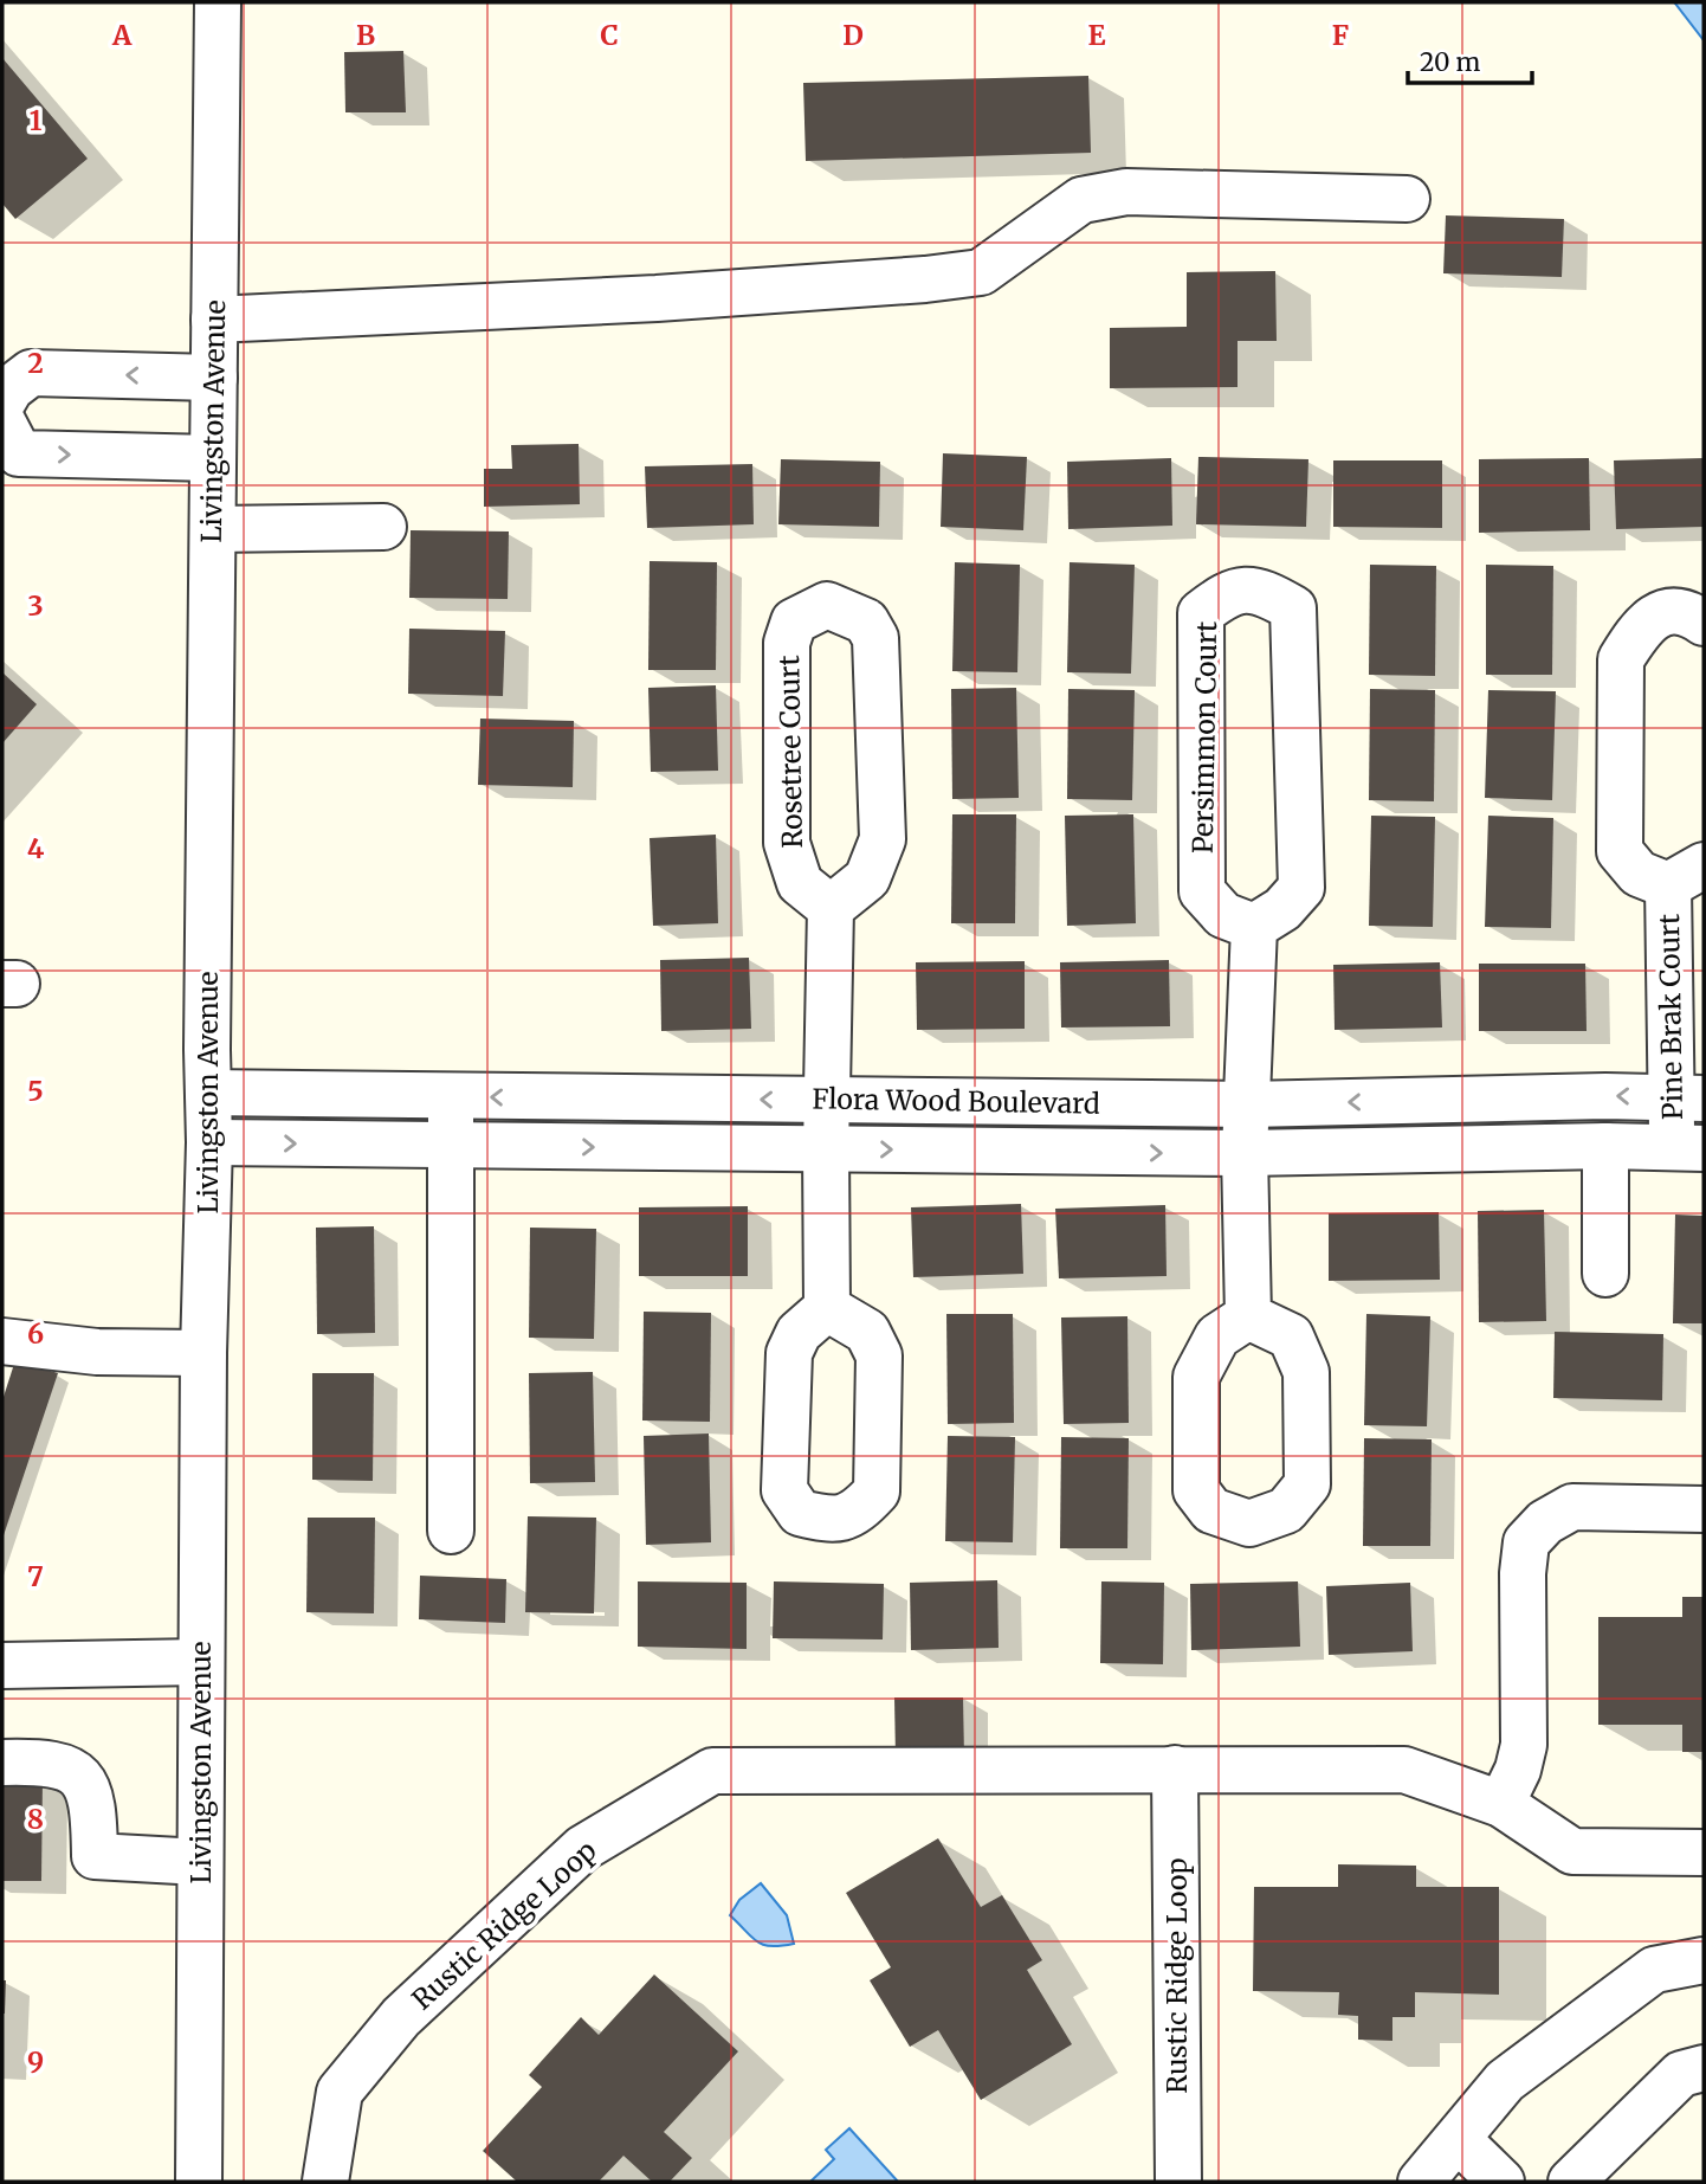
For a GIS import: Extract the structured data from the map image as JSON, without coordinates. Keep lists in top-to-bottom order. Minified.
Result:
{"streets":{"street":["Livingston Avenue","Persimmon Court","Rosetree Court","Pine Brak Court","Flora Wood Boulevard","Rustic Ridge Loop"]},"crossings":[["Livingston Avenue","Flora Wood Boulevard"],["Pine Brak Court","Flora Wood Boulevard"]],"scale_bar":"20 m","grid":{"columns":["A","B","C","D","E","F"],"rows":["1","2","3","4","5","6","7","8","9"]}}
